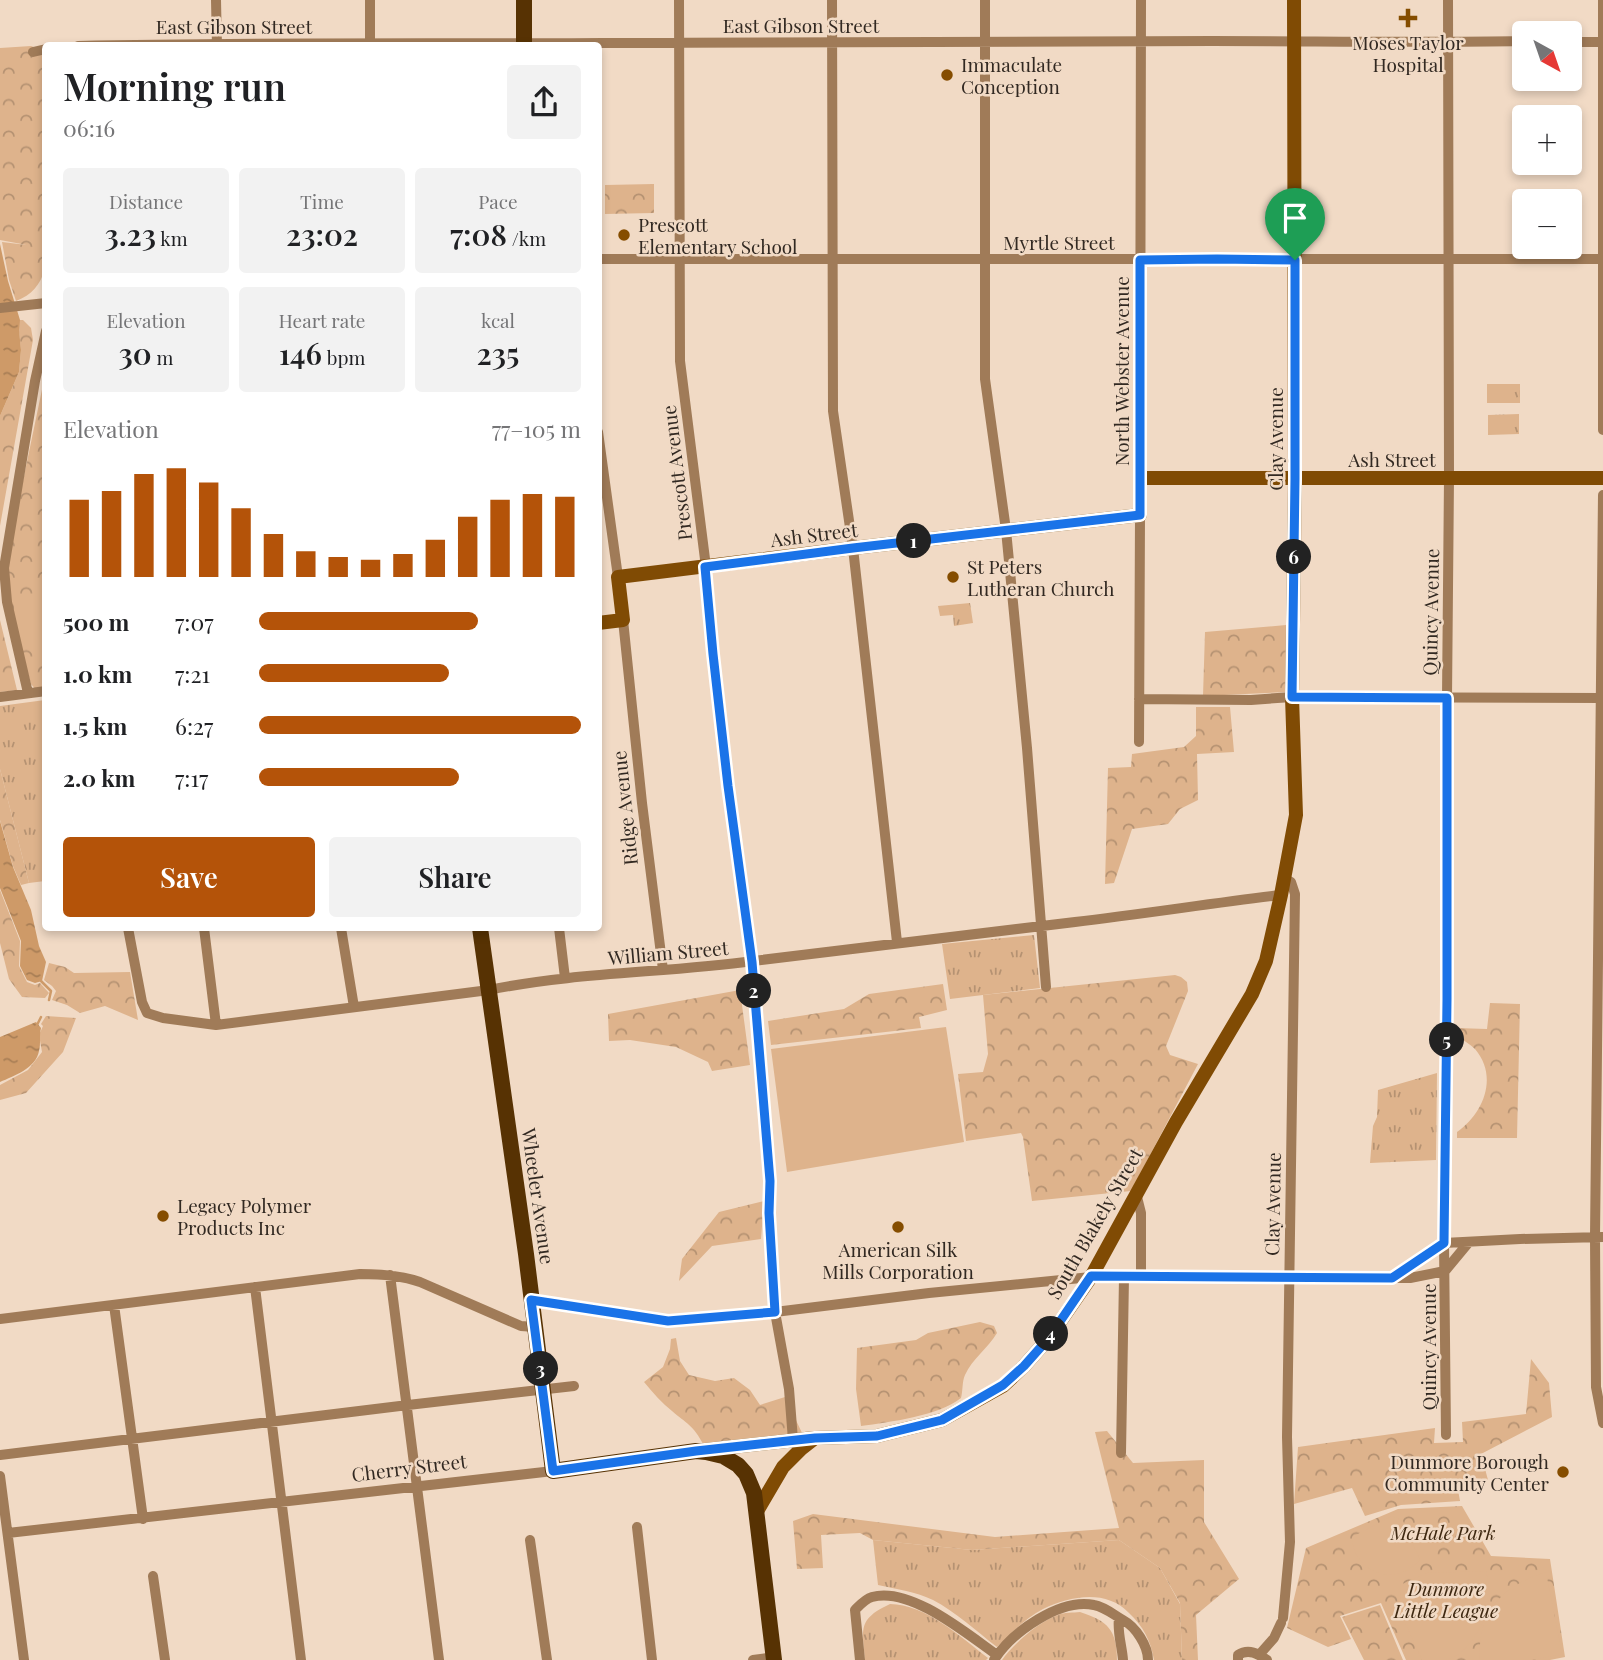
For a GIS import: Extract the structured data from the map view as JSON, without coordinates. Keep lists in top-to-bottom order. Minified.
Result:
{"streets":{"main road":["North Webster Avenue","Clay Avenue","Ash Street","Ridge Avenue","Wheeler Avenue","South Blakely Street","Cherry Street"],"street":["East Gibson Street","Myrtle Street","Prescott Avenue","Quincy Avenue","William Street"]},"crossings":[["East Gibson Street","North Webster Avenue"],["East Gibson Street","Clay Avenue"],["East Gibson Street","Prescott Avenue"],["East Gibson Street","Quincy Avenue"],["Myrtle Street","North Webster Avenue"],["Myrtle Street","Clay Avenue"],["Myrtle Street","Prescott Avenue"],["Myrtle Street","Quincy Avenue"],["North Webster Avenue","Ash Street"],["Clay Avenue","Ash Street"],["Clay Avenue","William Street"],["Clay Avenue","South Blakely Street"],["Ash Street","Prescott Avenue"],["Ash Street","Quincy Avenue"],["Ash Street","Ridge Avenue"],["Prescott Avenue","William Street"],["Prescott Avenue","Cherry Street"],["Ridge Avenue","William Street"],["William Street","Wheeler Avenue"],["William Street","South Blakely Street"],["Wheeler Avenue","Cherry Street"],["South Blakely Street","Cherry Street"]],"parks":["McHale Park","Dunmore Little League"],"places":{"health":["Moses Taylor Hospital"],"other":["Immaculate Conception","Prescott Elementary School","St Peters Lutheran Church","Legacy Polymer Products Inc","American Silk Mills Corporation","Dunmore Borough Community Center"]},"north":"bottom right","page":{"map_buttons":["+","−"],"heading":["Morning run","06:16"],"stats":[["Distance","3.23 km"],["Time","23:02"],["Pace","7:08 /km"],["Elevation","30 m"],["Heart rate","146 bpm"],["kcal","235"]],"chart":["Elevation","77–105 m"],"pins":["1","6","2","5","4","3"],"list":[{"name":"500 m","note":"7:07"},{"name":"1.0 km","note":"7:21"},{"name":"1.5 km","note":"6:27"},{"name":"2.0 km","note":"7:17"}],"buttons":["Save","Share"]}}
